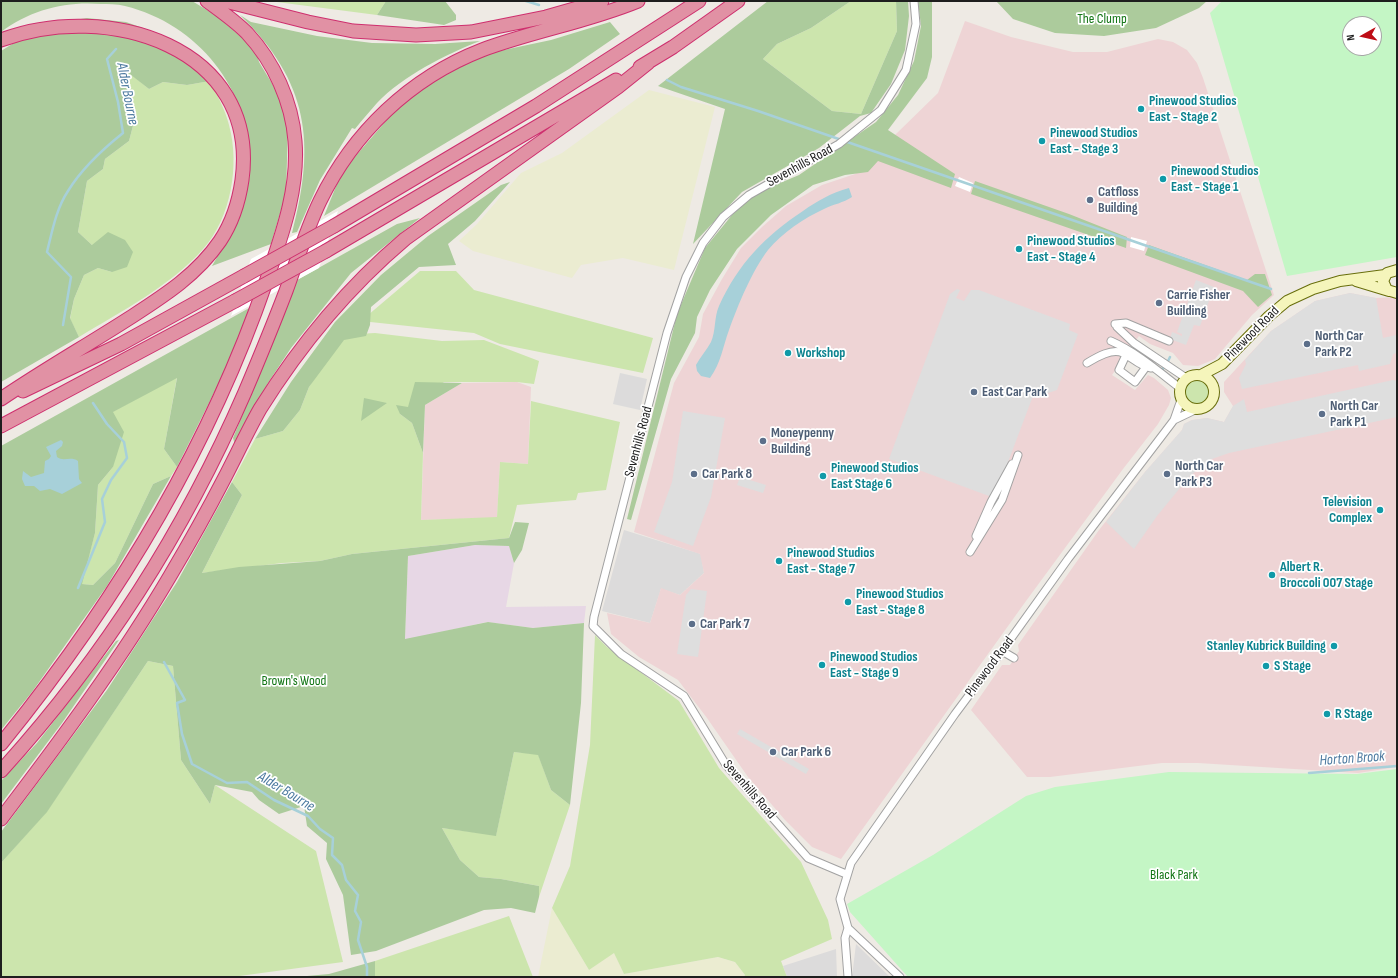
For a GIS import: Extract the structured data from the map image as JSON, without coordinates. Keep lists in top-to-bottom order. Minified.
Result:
{"streets":{"street":["Sevenhills Road","Pinewood Road"]},"crossings":[["Sevenhills Road","Pinewood Road"]],"water":["Alder Bourne","Horton Brook"],"parks":["The Clump","Brown's Wood","Black Park"],"places":["Pinewood Studios East - Stage 2","Pinewood Studios East - Stage 3","Pinewood Studios East - Stage 1","Catfloss Building","Pinewood Studios East - Stage 4","Carrie Fisher Building","North Car Park P2","Workshop","East Car Park","North Car Park P1","Moneypenny Building","Car Park 8","North Car Park P3","Pinewood Studios East Stage 6","Television Complex","Pinewood Studios East - Stage 7","Albert R. Broccoli 007 Stage","Pinewood Studios East - Stage 8","Car Park 7","Stanley Kubrick Building","Pinewood Studios East - Stage 9","S Stage","R Stage","Car Park 6"],"north":"left"}
